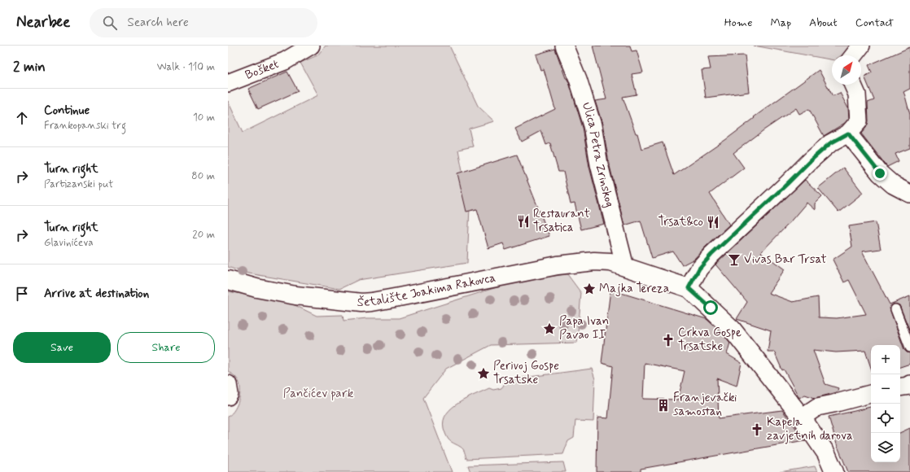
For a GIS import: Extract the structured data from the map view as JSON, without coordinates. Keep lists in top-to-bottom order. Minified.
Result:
{"streets":{"street":["Bošket","Ulica Petra Zrinskog","Šetalište Joakima Rakovca"]},"crossings":[["Ulica Petra Zrinskog","Šetalište Joakima Rakovca"]],"parks":["Pančićev park"],"places":{"restaurant":["Restaurant Trsatica","Trsat&co"],"bar":["Vivas Bar Trsat"],"place":["Majka Tereza","Papa Ivan Pavao II","Perivoj Gospe Trsatske"],"church":["Crkva Gospe Trsatske","Kapela zavjetnih darova"],"building":["Franjevački samostan"]},"north":"top right","page":{"header":"Nearbee","search":"Search here","nav":["Home","Map","About","Contact"],"heading":["2 min","Walk · 110 m"],"list":[["Continue","Frankopanski trg","10 m"],["Turn right","Partizanski put","80 m"],["Turn right","Glavinićeva","20 m"],"Arrive at destination"],"buttons":["Save","Share"],"map_buttons":["+","−"]}}
